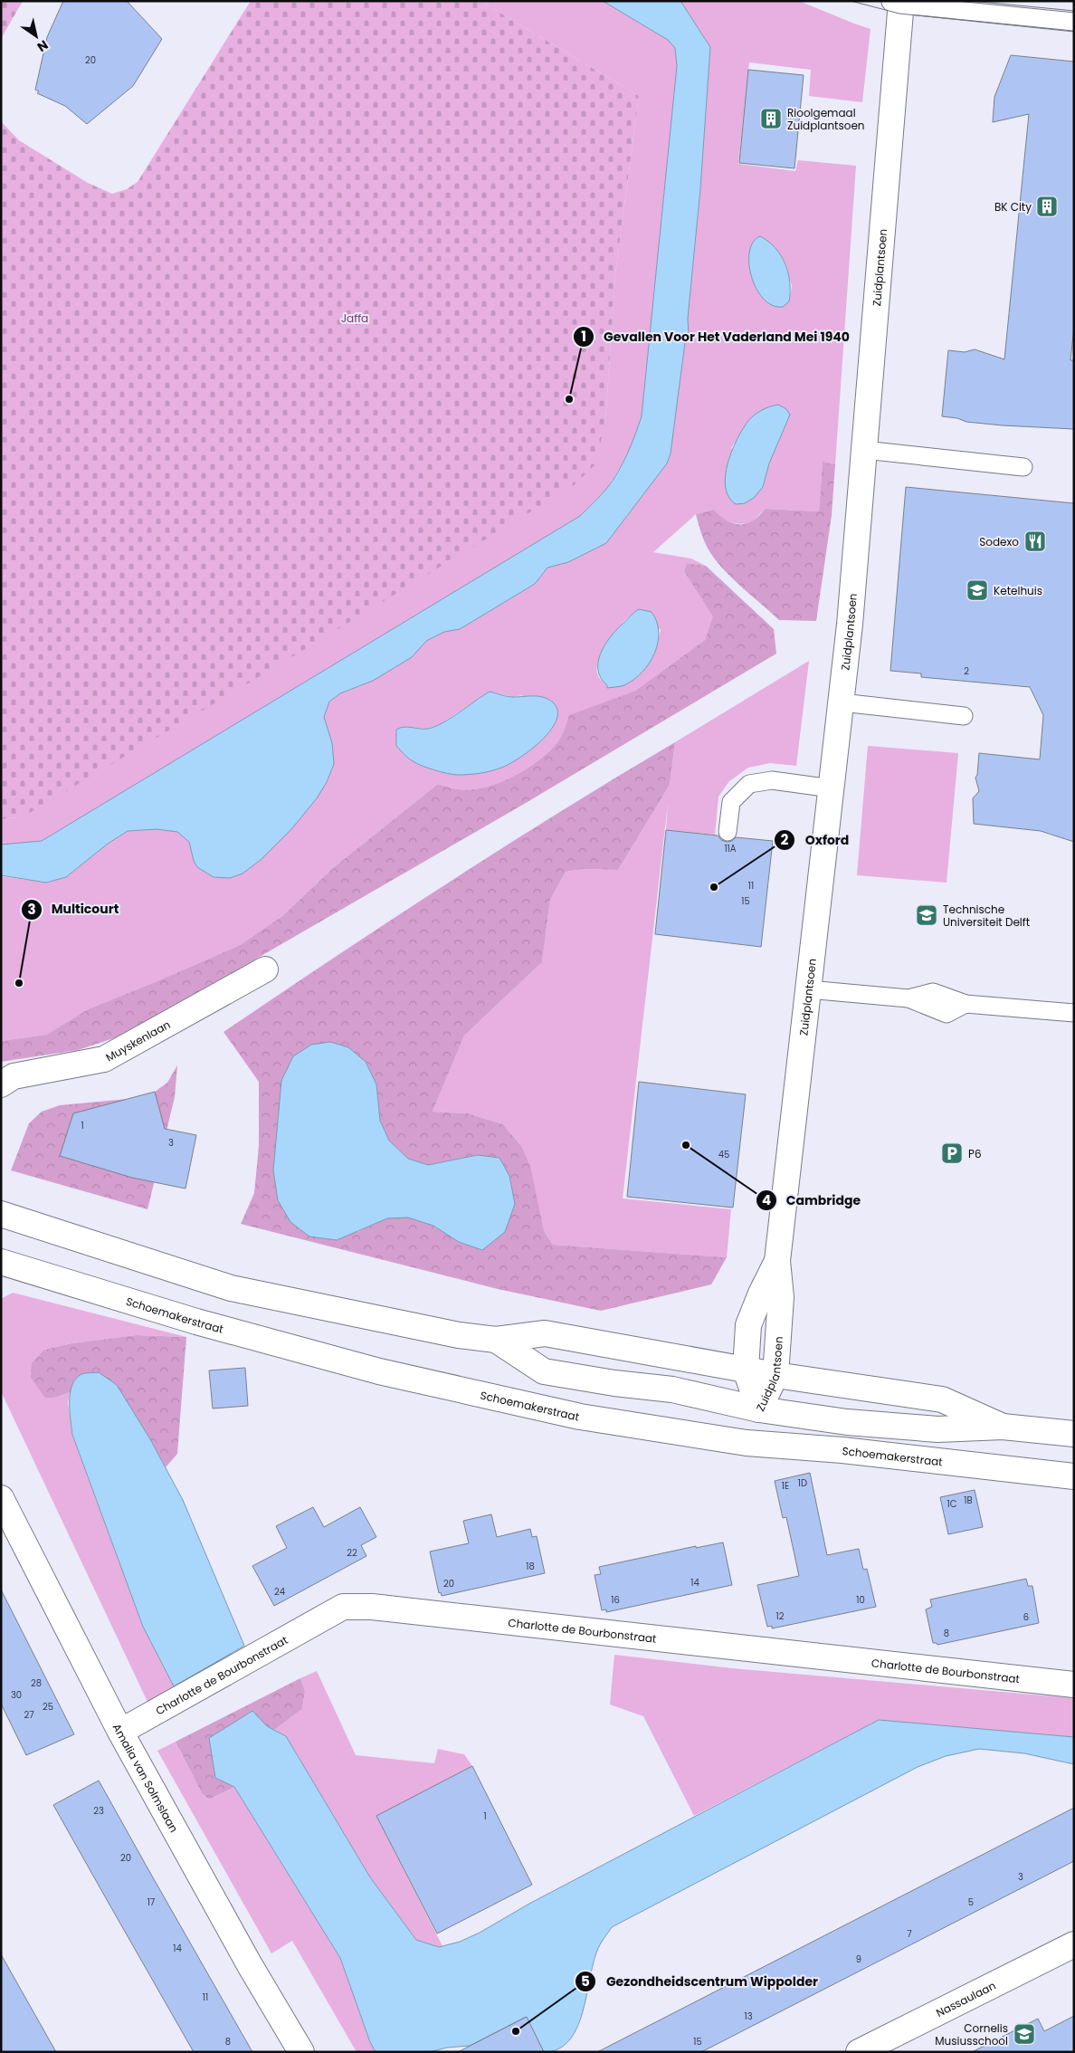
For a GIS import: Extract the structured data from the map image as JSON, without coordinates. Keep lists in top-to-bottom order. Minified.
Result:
{"streets":{"street":["Zuidplantsoen","Muyskenlaan","Schoemakerstraat","Charlotte de Bourbonstraat","Amalia van Solmslaan","Nassaulaan"]},"crossings":[["Charlotte de Bourbonstraat","Amalia van Solmslaan"]],"parks":["Jaffa"],"places":{"building":["Rioolgemaal Zuidplantsoen","BK City"],"other":["Gevallen Voor Het Vaderland Mei 1940","Oxford","Multicourt","Cambridge","Gezondheidscentrum Wippolder"],"restaurant":["Sodexo"],"school or university":["Ketelhuis","Technische Universiteit Delft","Cornelis Musiusschool"],"parking":["P6"]},"house_numbers":["20","2","11A","11","15","1","3","45","1D","1E","1B","1C","22","18","14","20","24","16","10","12","6","8","28","30","25","27","23","1","20","3","17","5","7","14","9","11","13","8","15"],"north":"bottom right"}
